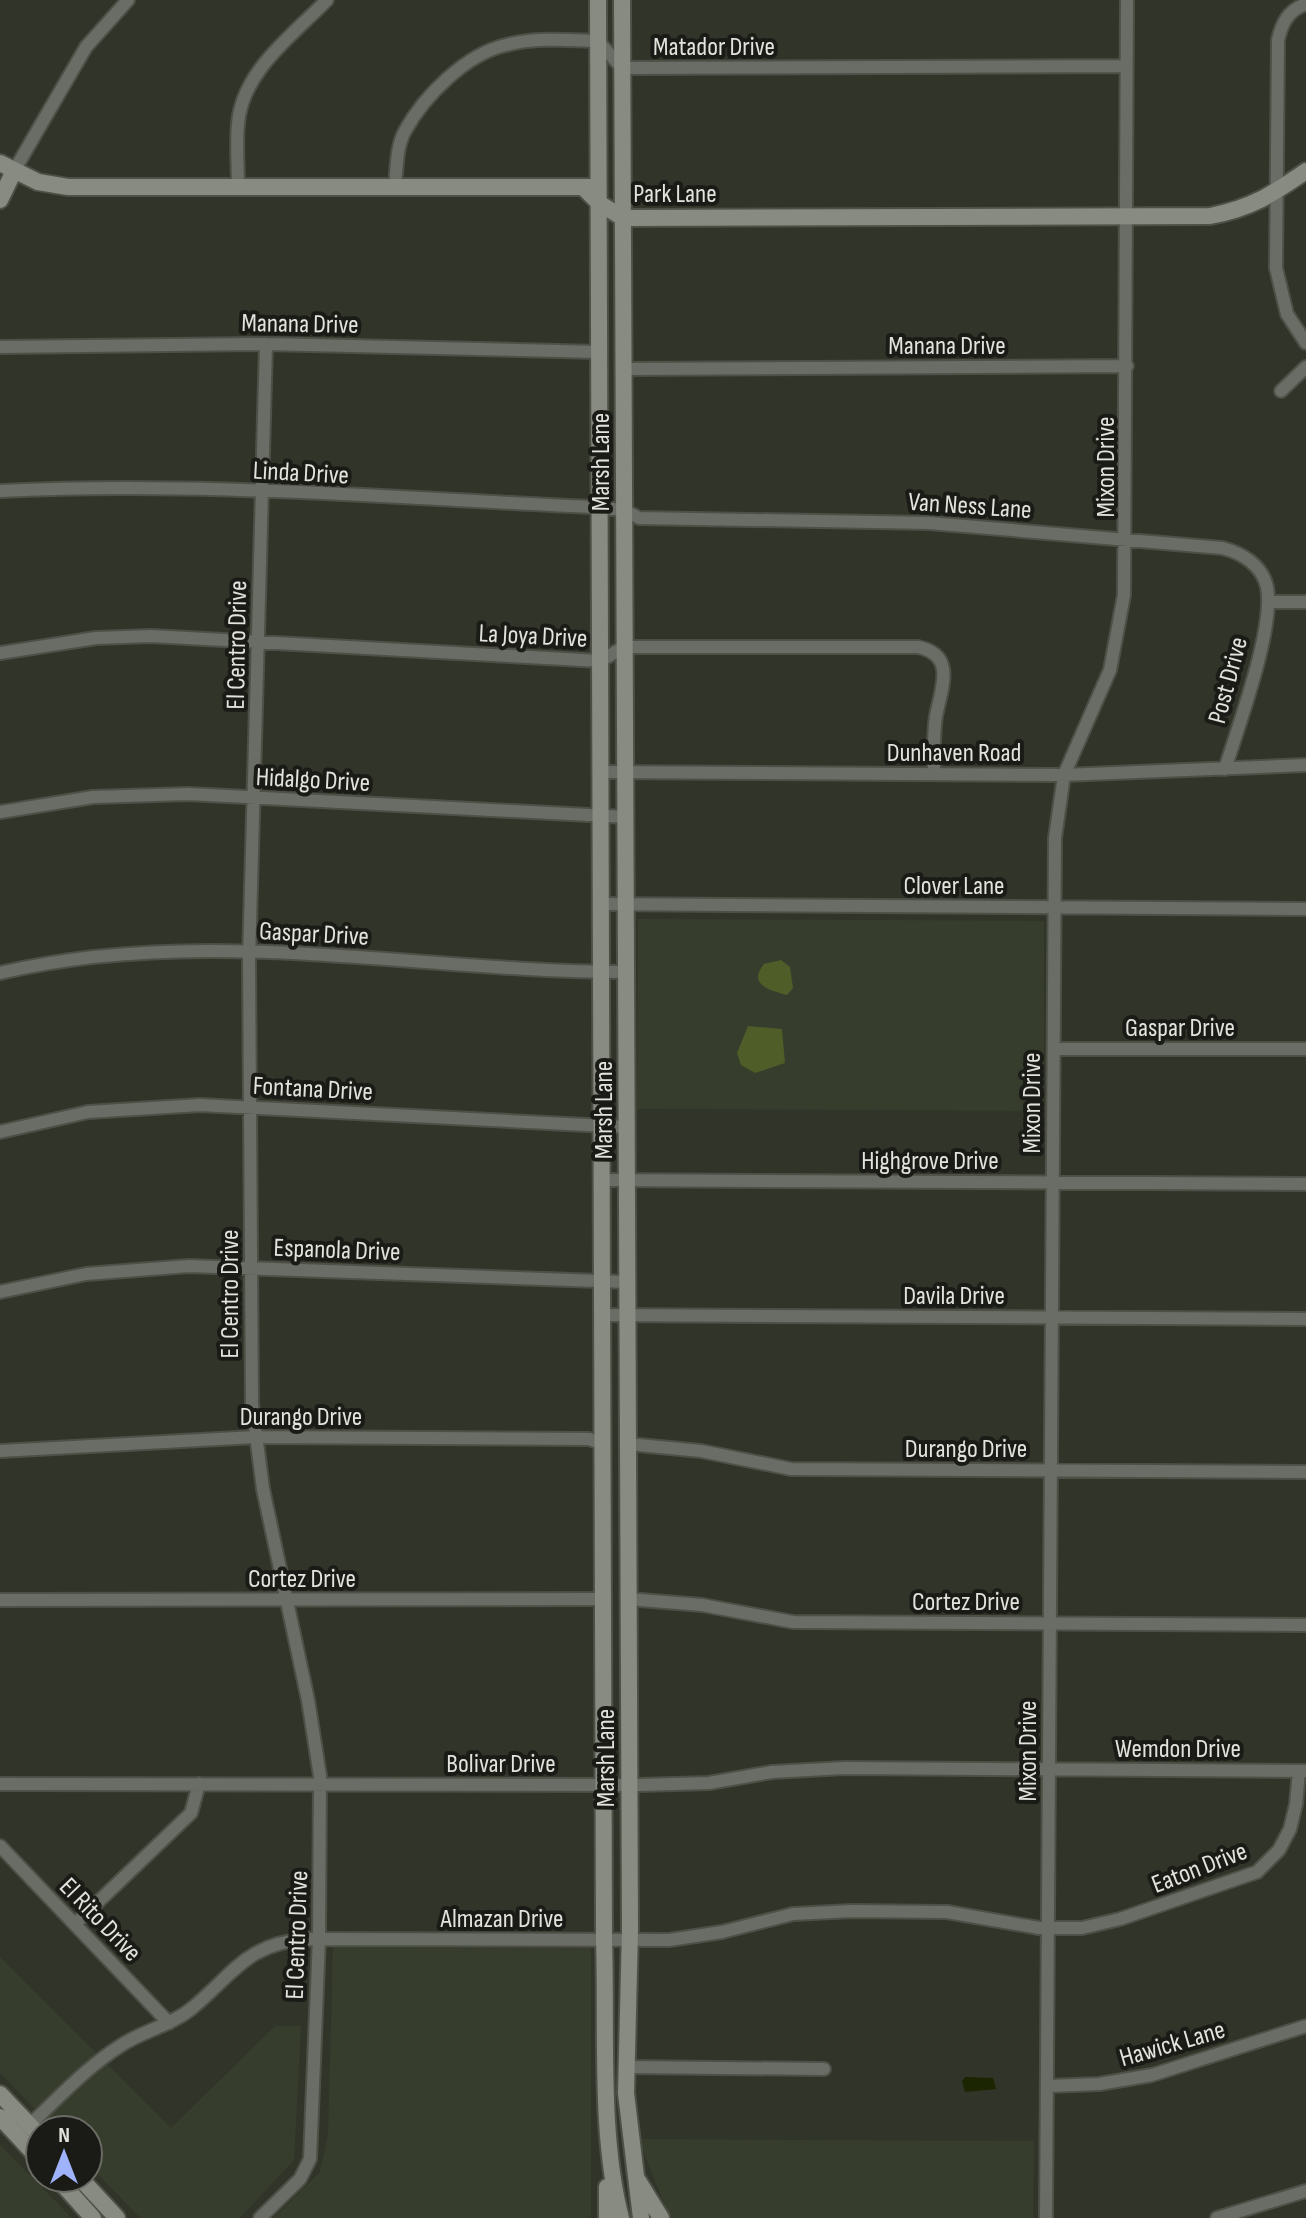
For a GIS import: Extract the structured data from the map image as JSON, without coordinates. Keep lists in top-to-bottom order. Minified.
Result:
{"streets":{"main road":["Park Lane","Marsh Lane"],"street":["Matador Drive","Manana Drive","Mixon Drive","Linda Drive","Van Ness Lane","La Joya Drive","El Centro Drive","Post Drive","Dunhaven Road","Hidalgo Drive","Clover Lane","Gaspar Drive","Fontana Drive","Highgrove Drive","Espanola Drive","Davila Drive","Durango Drive","Cortez Drive","Wemdon Drive","Bolivar Drive","Eaton Drive","Almazan Drive","El Rito Drive","Hawick Lane"]},"crossings":[["Matador Drive","Marsh Lane"],["Matador Drive","Mixon Drive"],["Park Lane","Marsh Lane"],["Park Lane","Mixon Drive"],["Manana Drive","Marsh Lane"],["Manana Drive","Mixon Drive"],["Manana Drive","El Centro Drive"],["Marsh Lane","Linda Drive"],["Marsh Lane","Van Ness Lane"],["Marsh Lane","La Joya Drive"],["Marsh Lane","Dunhaven Road"],["Marsh Lane","Hidalgo Drive"],["Marsh Lane","Clover Lane"],["Marsh Lane","Gaspar Drive"],["Marsh Lane","Fontana Drive"],["Marsh Lane","Highgrove Drive"],["Marsh Lane","Espanola Drive"],["Marsh Lane","Davila Drive"],["Marsh Lane","Durango Drive"],["Marsh Lane","Cortez Drive"],["Marsh Lane","Bolivar Drive"],["Marsh Lane","Almazan Drive"],["Mixon Drive","Van Ness Lane"],["Mixon Drive","Dunhaven Road"],["Mixon Drive","Clover Lane"],["Mixon Drive","Gaspar Drive"],["Mixon Drive","Highgrove Drive"],["Mixon Drive","Davila Drive"],["Mixon Drive","Durango Drive"],["Mixon Drive","Cortez Drive"],["Mixon Drive","Wemdon Drive"],["Mixon Drive","Bolivar Drive"],["Mixon Drive","Eaton Drive"],["Mixon Drive","Almazan Drive"],["Mixon Drive","Hawick Lane"],["Linda Drive","Van Ness Lane"],["Linda Drive","El Centro Drive"],["Van Ness Lane","Post Drive"],["La Joya Drive","El Centro Drive"],["La Joya Drive","Dunhaven Road"],["El Centro Drive","Hidalgo Drive"],["El Centro Drive","Gaspar Drive"],["El Centro Drive","Fontana Drive"],["El Centro Drive","Espanola Drive"],["El Centro Drive","Durango Drive"],["El Centro Drive","Cortez Drive"],["El Centro Drive","Bolivar Drive"],["El Centro Drive","Almazan Drive"],["Post Drive","Dunhaven Road"],["Wemdon Drive","Bolivar Drive"],["Wemdon Drive","Eaton Drive"],["Eaton Drive","Almazan Drive"],["Almazan Drive","El Rito Drive"]],"north":"top"}
